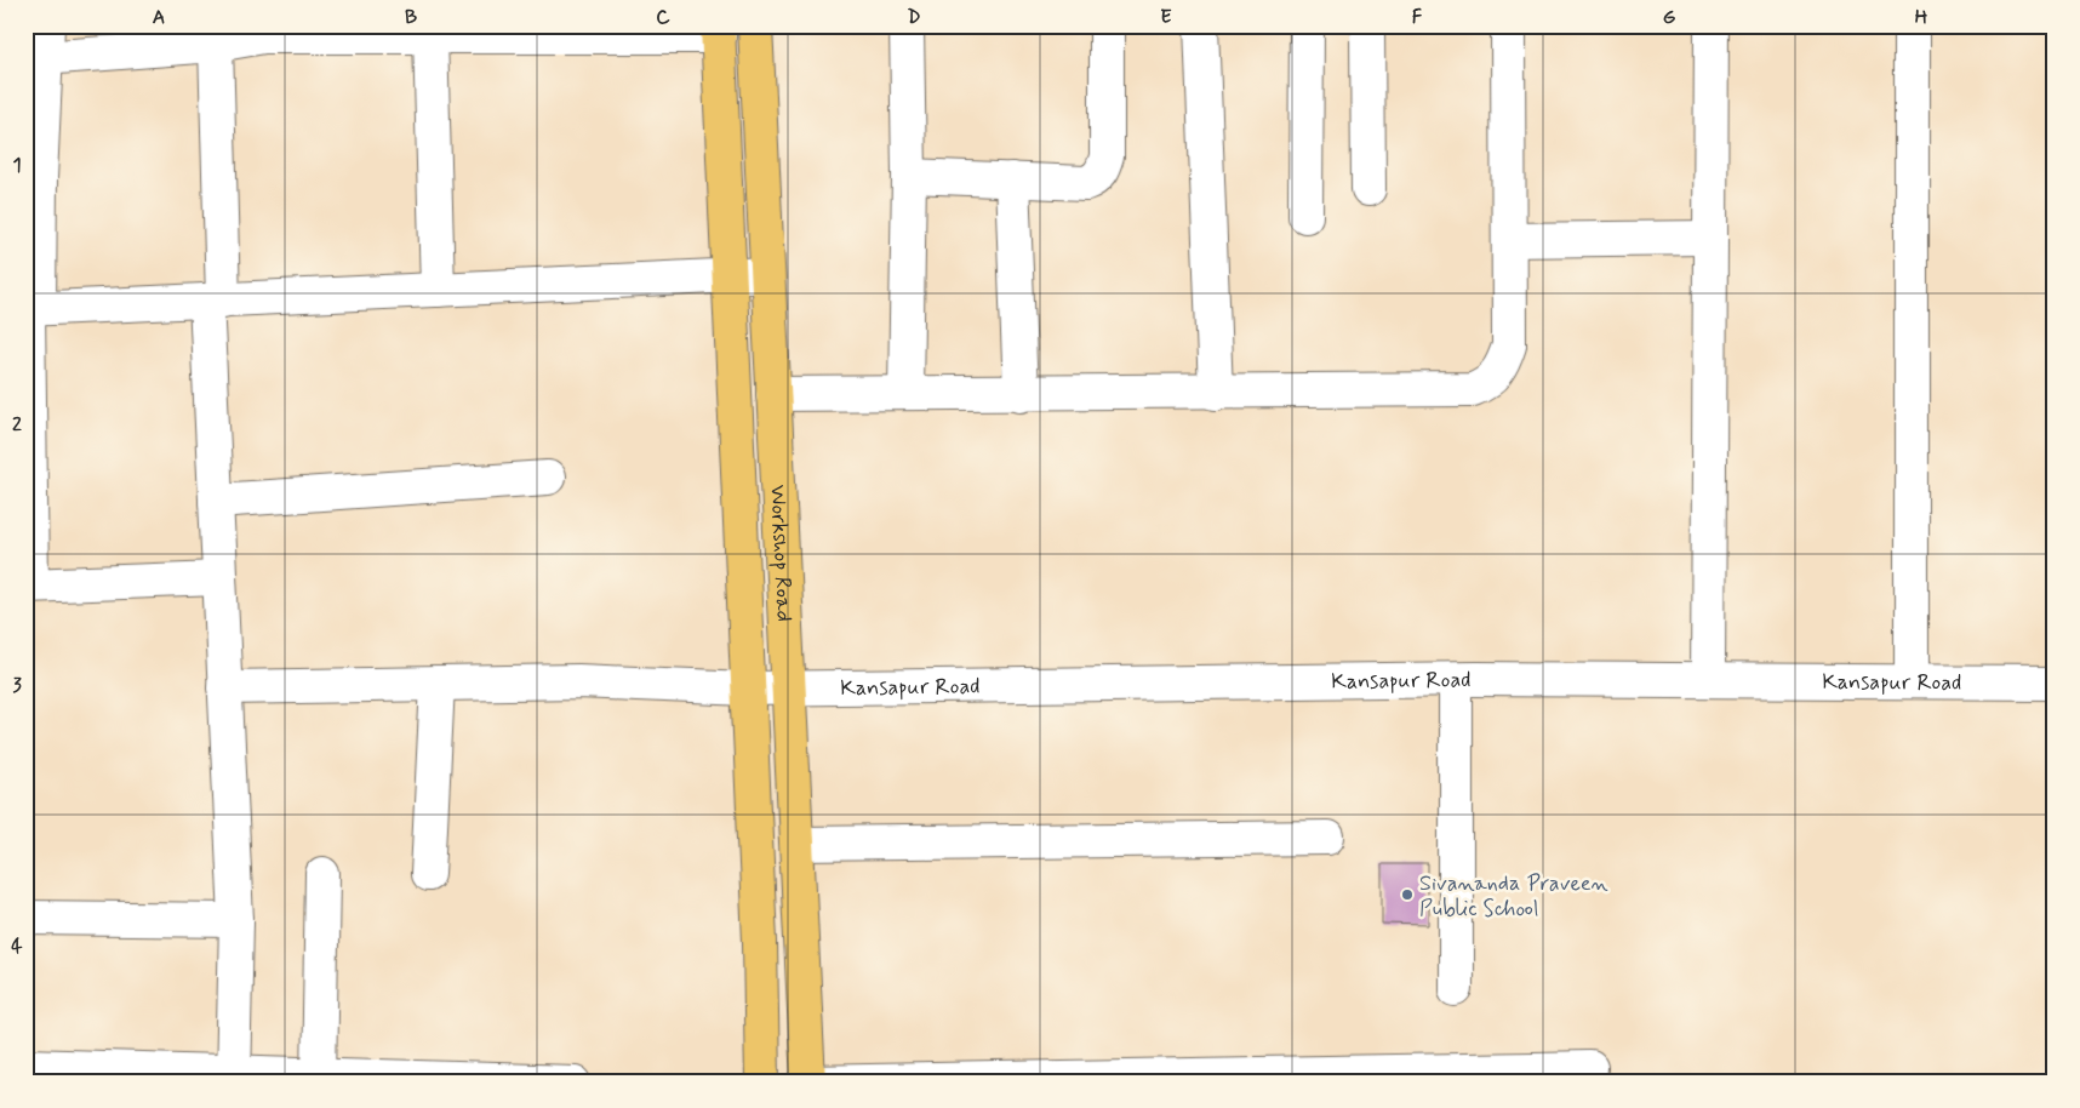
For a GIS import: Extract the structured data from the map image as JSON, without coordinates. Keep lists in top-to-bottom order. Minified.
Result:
{"streets":{"main road":["Workshop Road"],"street":["Kansapur Road"]},"crossings":[["Workshop Road","Kansapur Road"]],"places":["Sivananda Praveen Public School"],"grid":{"columns":["A","B","C","D","E","F","G","H"],"rows":["1","2","3","4"]}}
